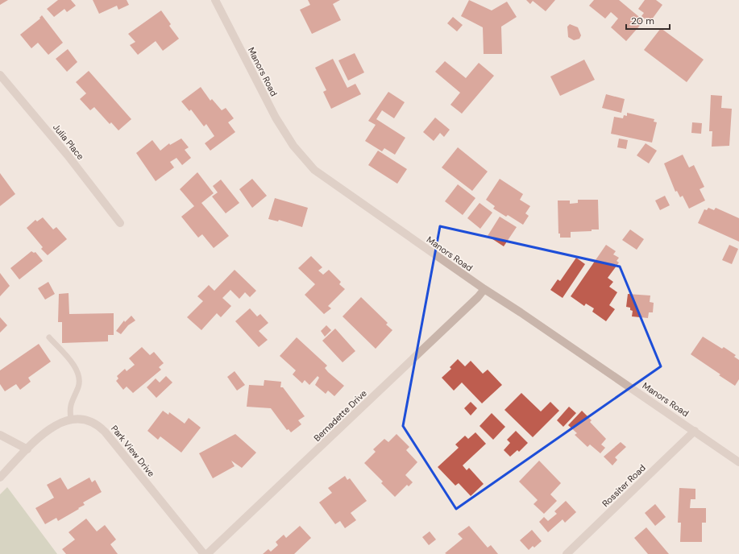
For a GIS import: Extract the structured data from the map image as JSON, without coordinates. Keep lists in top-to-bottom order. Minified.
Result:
{"streets":{"street":["Manors Road","Julia Place","Bernadette Drive","Park View Drive","Rossiter Road"]},"crossings":[["Manors Road","Bernadette Drive"],["Manors Road","Rossiter Road"]],"scale_bar":"20 m"}
